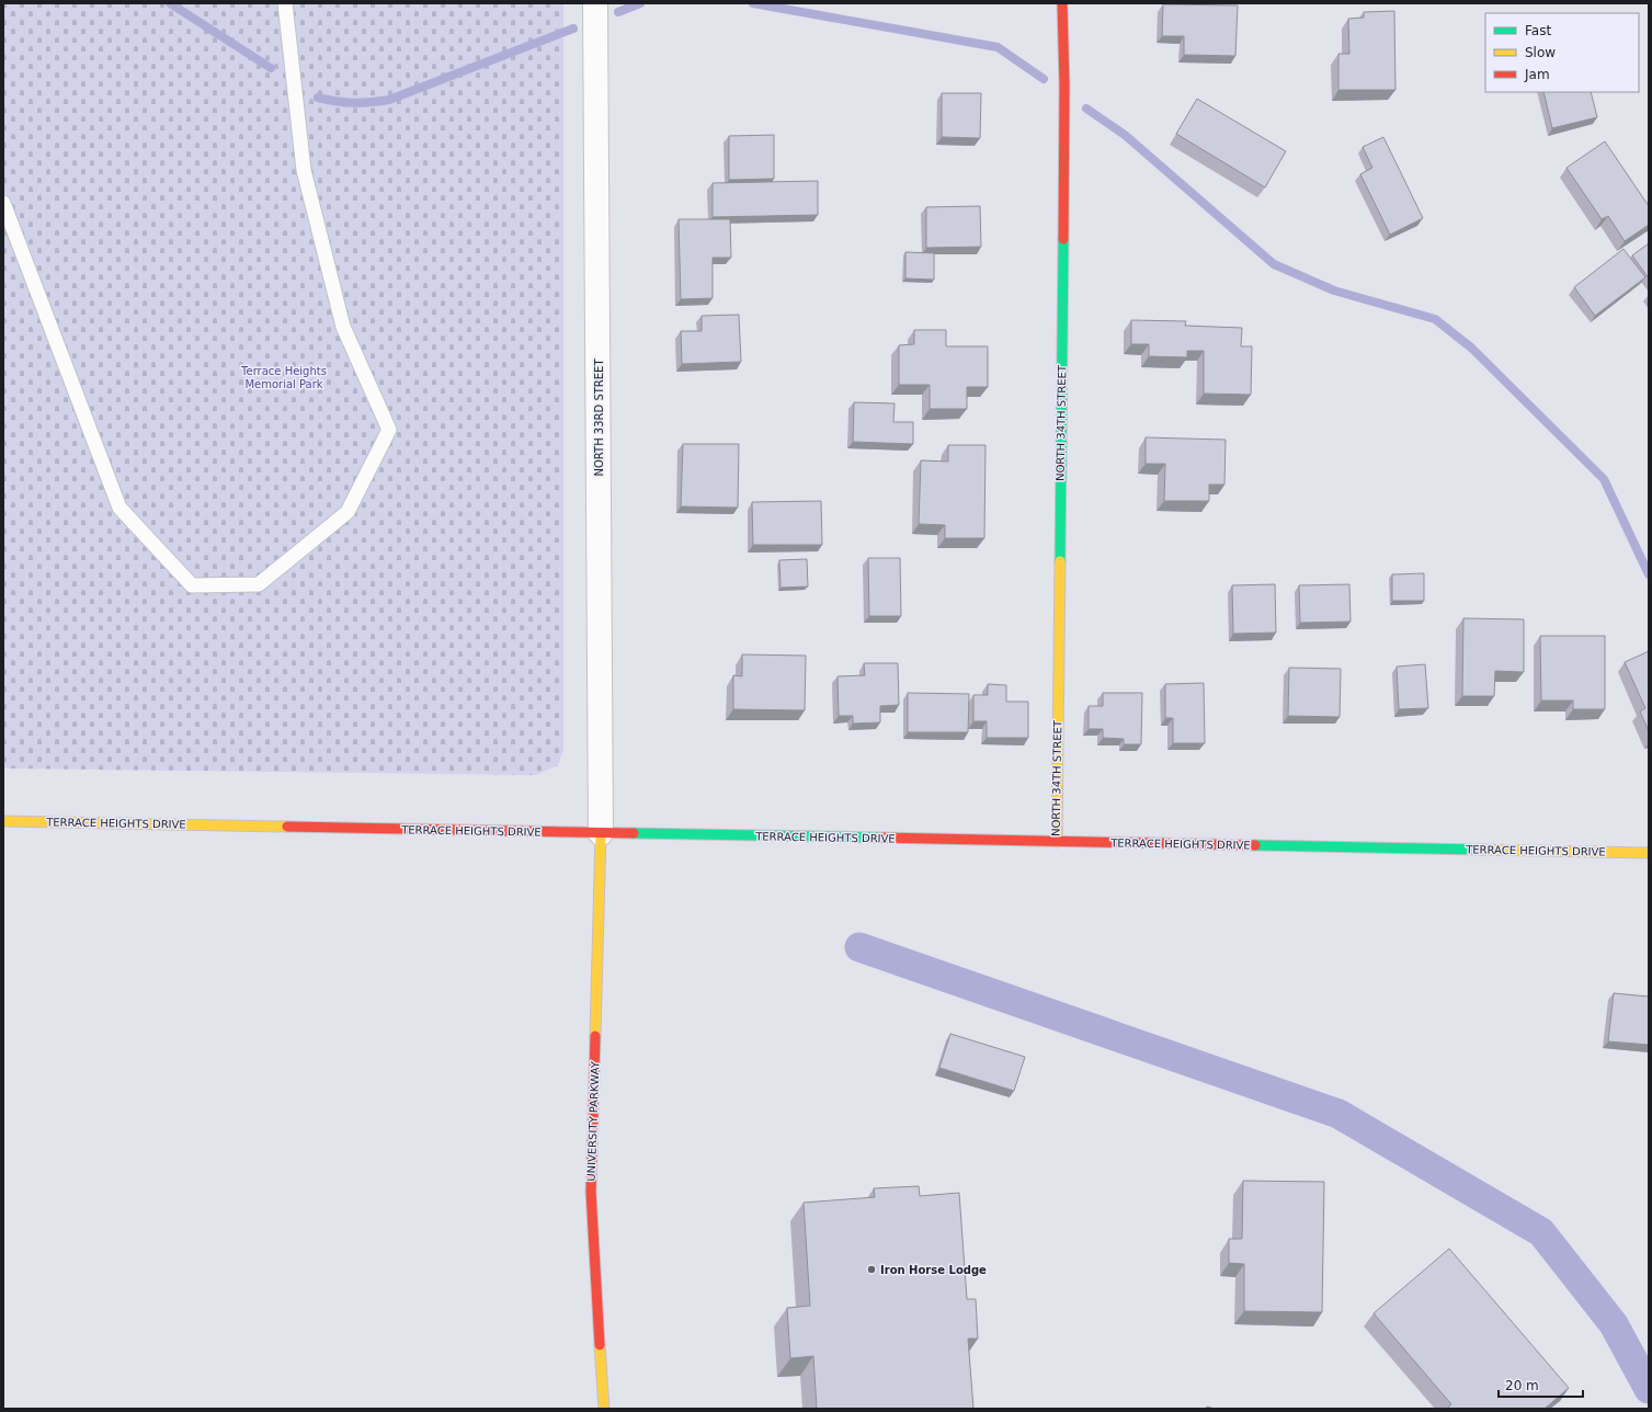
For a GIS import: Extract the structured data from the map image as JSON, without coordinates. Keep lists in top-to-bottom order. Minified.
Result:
{"streets":{"main road":["NORTH 34TH STREET","TERRACE HEIGHTS DRIVE","UNIVERSITY PARKWAY"],"street":["NORTH 33RD STREET"]},"crossings":[["NORTH 33RD STREET","TERRACE HEIGHTS DRIVE"],["NORTH 33RD STREET","UNIVERSITY PARKWAY"],["NORTH 34TH STREET","TERRACE HEIGHTS DRIVE"],["TERRACE HEIGHTS DRIVE","UNIVERSITY PARKWAY"]],"parks":["Terrace Heights Memorial Park"],"places":["Iron Horse Lodge"],"legend":["Fast","Slow","Jam"],"scale_bar":"20 m"}
